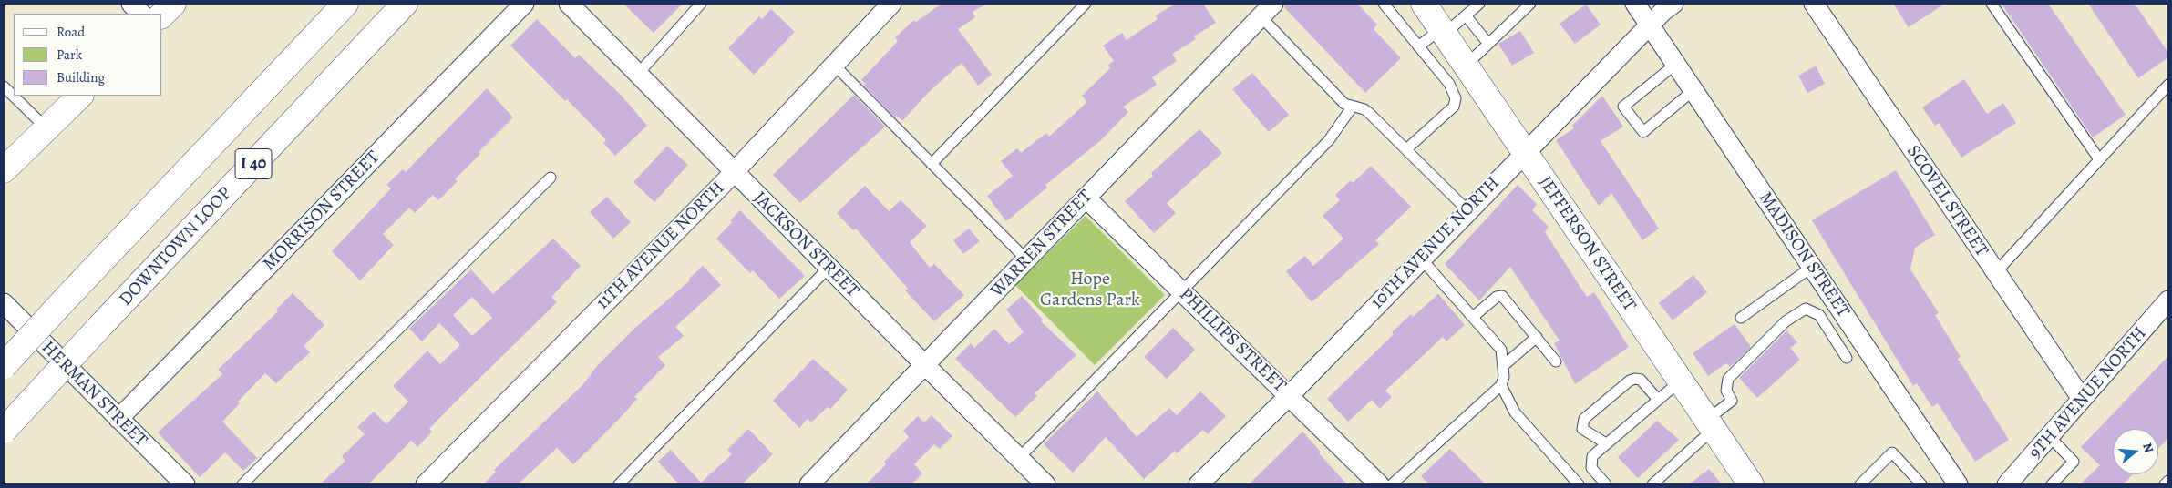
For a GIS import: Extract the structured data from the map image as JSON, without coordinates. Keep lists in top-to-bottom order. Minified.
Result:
{"streets":{"main road":["I 40","JEFFERSON STREET","DOWNTOWN LOOP"],"street":["SCOVEL STREET","MORRISON STREET","10TH AVENUE NORTH","WARREN STREET","JACKSON STREET","11TH AVENUE NORTH","MADISON STREET","PHILLIPS STREET","9TH AVENUE NORTH","HERMAN STREET"]},"crossings":[["SCOVEL STREET","9TH AVENUE NORTH"],["MORRISON STREET","HERMAN STREET"],["10TH AVENUE NORTH","JEFFERSON STREET"],["10TH AVENUE NORTH","MADISON STREET"],["10TH AVENUE NORTH","PHILLIPS STREET"],["WARREN STREET","JACKSON STREET"],["WARREN STREET","PHILLIPS STREET"],["JACKSON STREET","11TH AVENUE NORTH"]],"parks":["Hope Gardens Park"],"legend":["Road","Park","Building"],"north":"right"}
